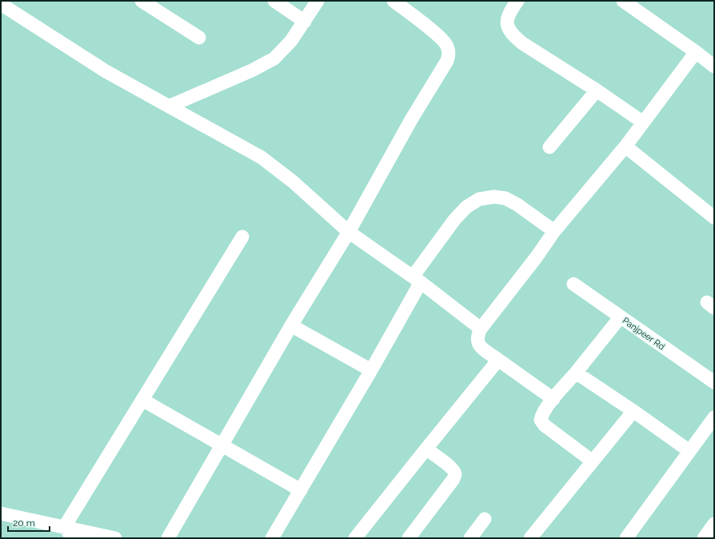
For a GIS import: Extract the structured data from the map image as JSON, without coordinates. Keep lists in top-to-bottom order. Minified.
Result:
{"streets":{"street":["Panjpeer Rd"]},"scale_bar":"20 m"}
